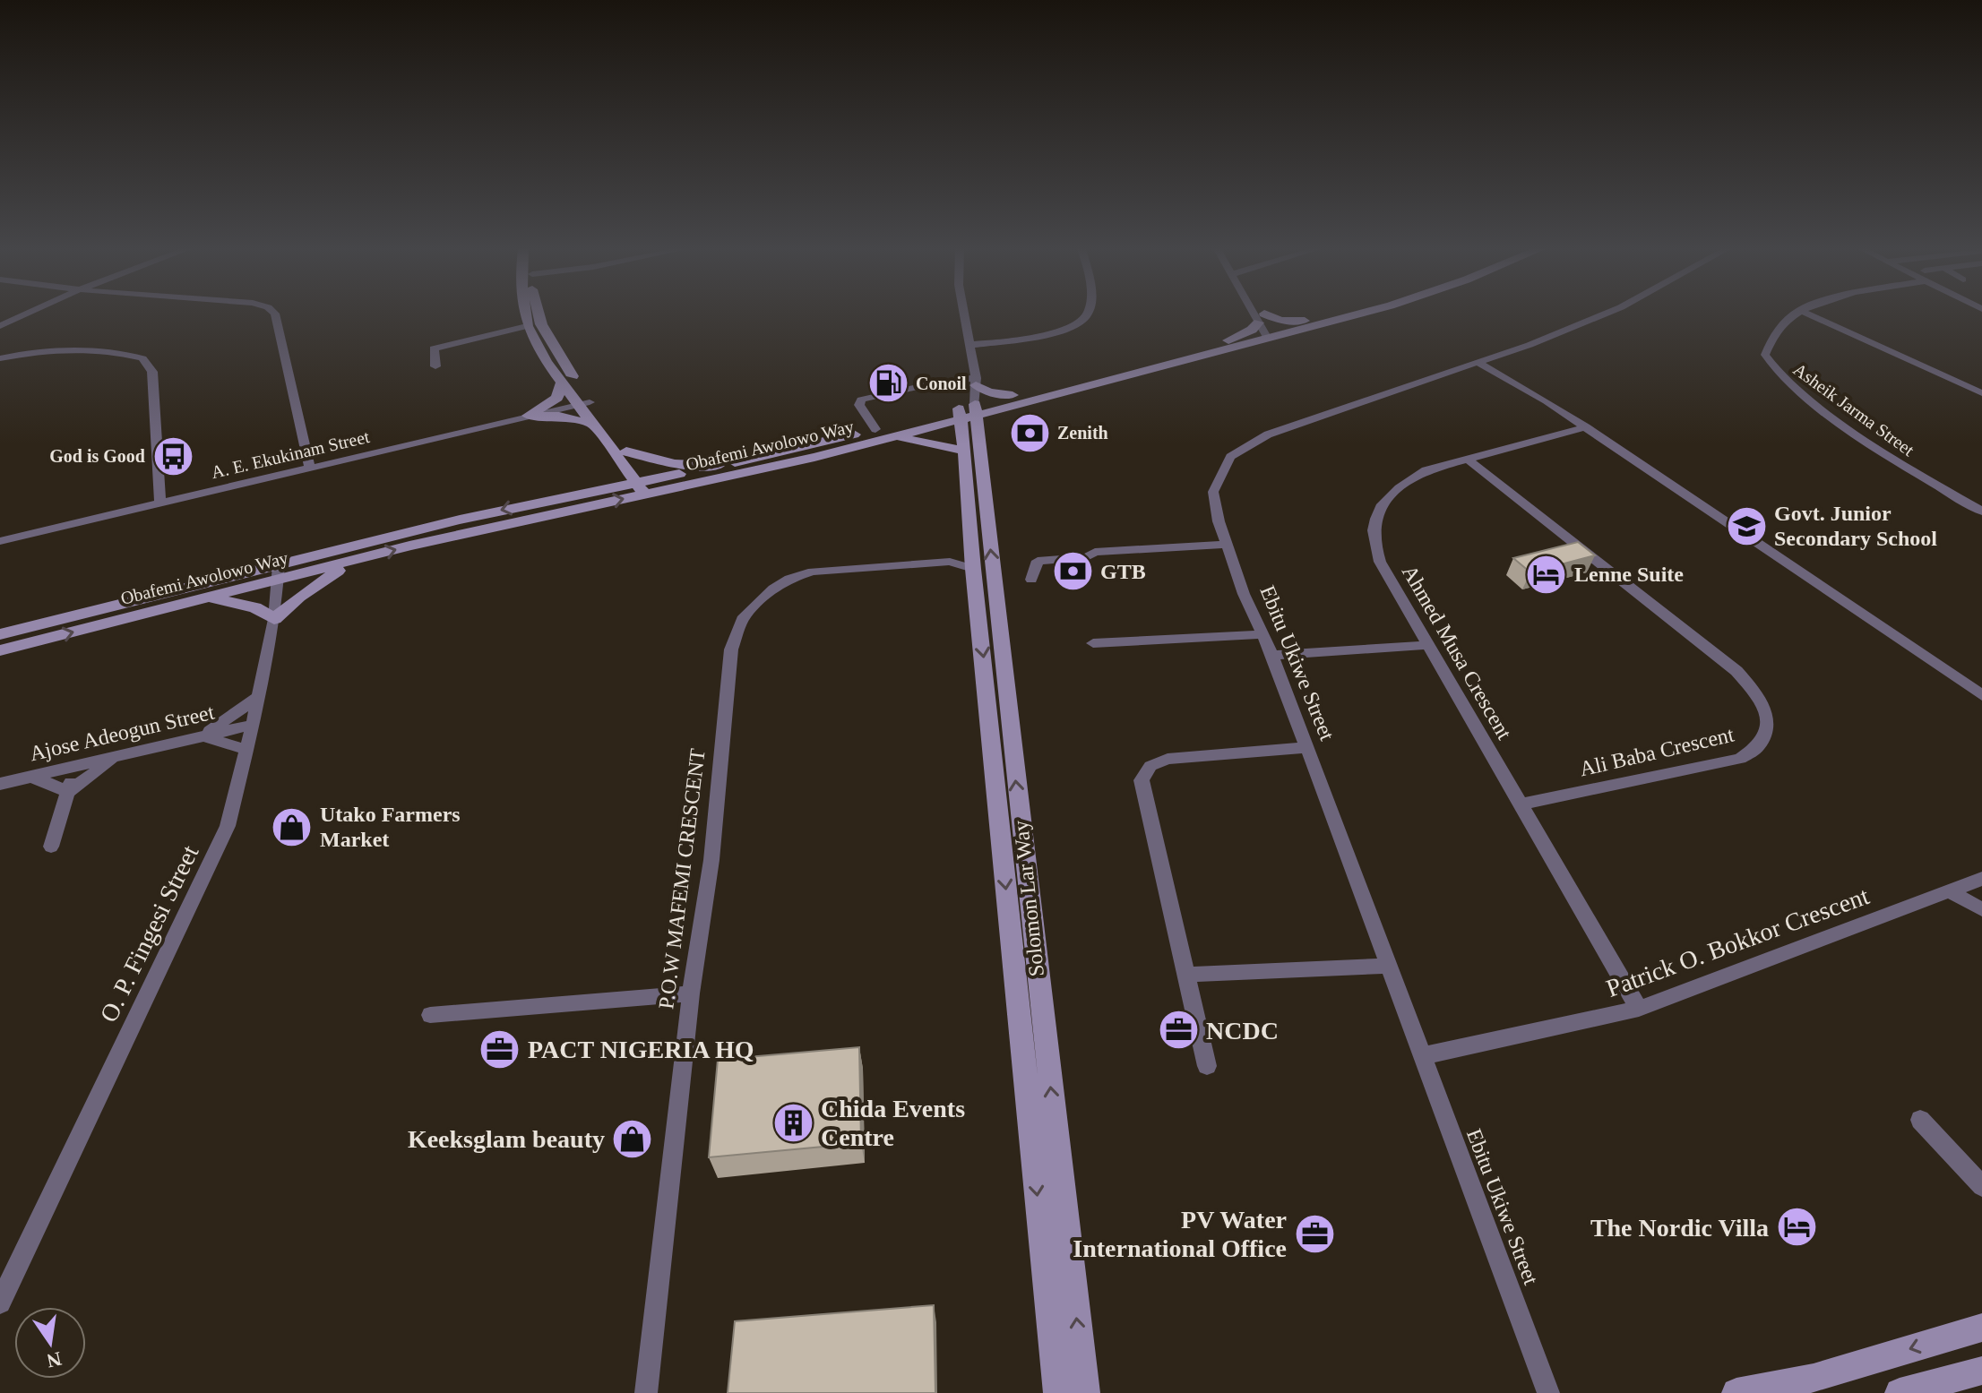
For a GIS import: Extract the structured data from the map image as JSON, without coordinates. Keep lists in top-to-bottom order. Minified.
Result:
{"streets":{"main road":["Obafemi Awolowo Way","Solomon Lar Way"],"street":["Asheik Jarma Street","A. E. Ekukinam Street","Ahmed Musa Crescent","Ebitu Ukiwe Street","Ajose Adeogun Street","Ali Baba Crescent","P.O.W MAFEMI CRESCENT","O. P. Fingesi Street","Patrick O. Bokkor Crescent"]},"crossings":[["Obafemi Awolowo Way","Solomon Lar Way"],["Obafemi Awolowo Way","O. P. Fingesi Street"],["Ahmed Musa Crescent","Ali Baba Crescent"],["Ahmed Musa Crescent","Patrick O. Bokkor Crescent"],["Ebitu Ukiwe Street","Patrick O. Bokkor Crescent"],["Ajose Adeogun Street","O. P. Fingesi Street"],["P.O.W MAFEMI CRESCENT","Solomon Lar Way"]],"places":{"fuel station":["Conoil"],"bank":["Zenith","GTB"],"bus stop":["God is Good"],"school or university":["Govt. Junior Secondary School"],"hotel":["Lenne Suite","The Nordic Villa"],"shop":["Utako Farmers Market","Keeksglam beauty"],"office":["NCDC","PACT NIGERIA HQ","PV Water International Office"],"building":["Chida Events Centre"]},"north":"bottom"}
